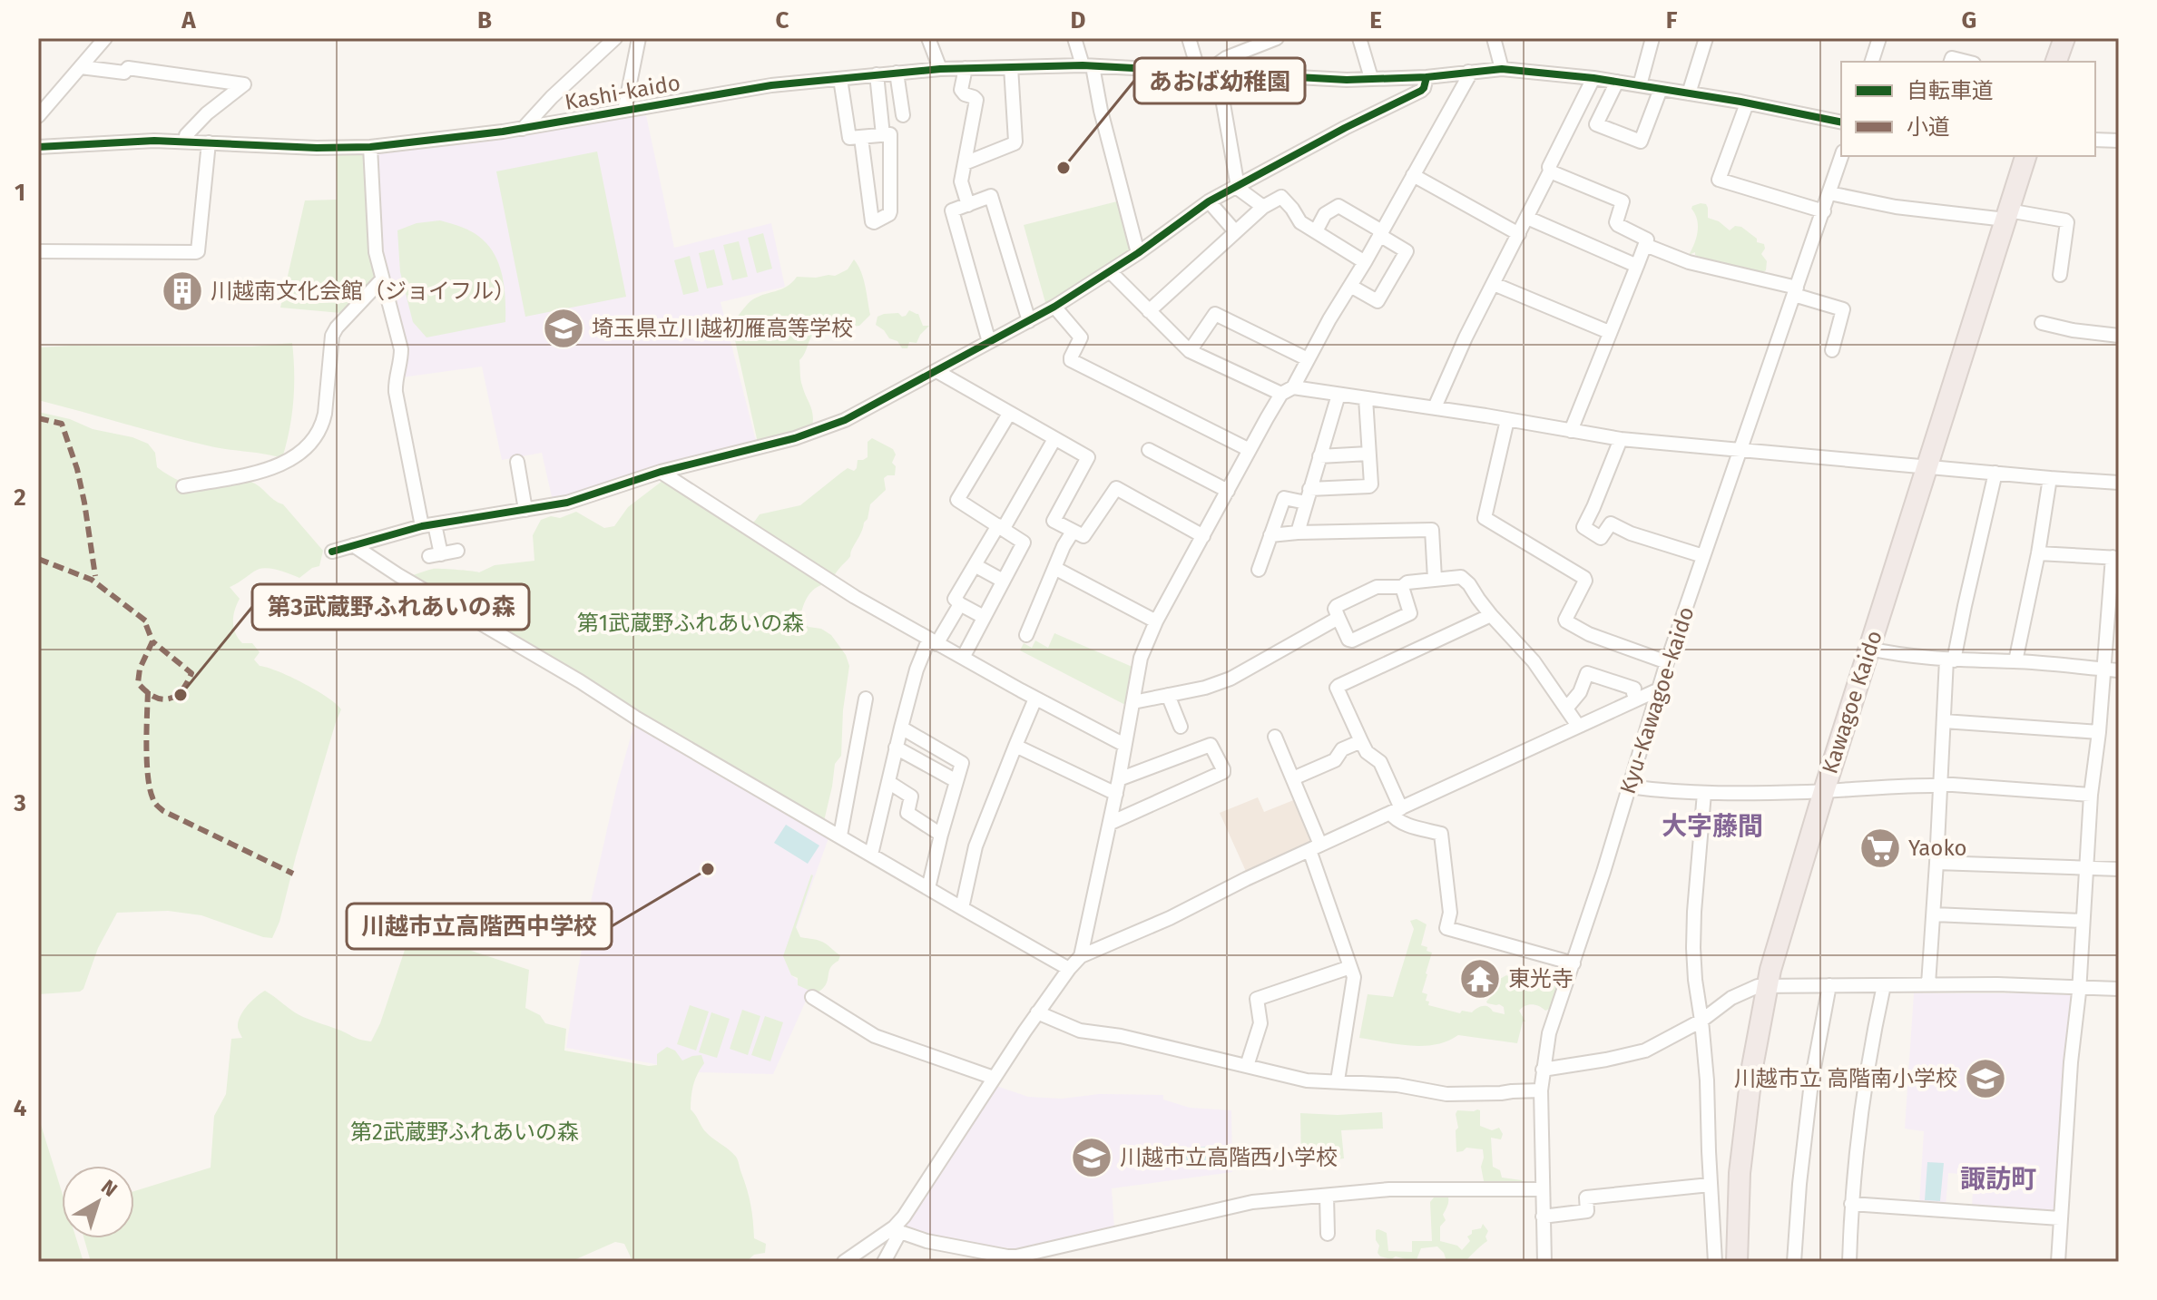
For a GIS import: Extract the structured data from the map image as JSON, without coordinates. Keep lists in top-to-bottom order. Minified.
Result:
{"streets":{"highway":["Kawagoe Kaido"],"street":["Kashi-kaido","Kyu-Kawagoe-kaido"]},"districts":["大字藤間","諏訪町"],"parks":["第1武蔵野ふれあいの森","第2武蔵野ふれあいの森"],"places":{"other":["あおば幼稚園","第3武蔵野ふれあいの森","川越市立高階西中学校"],"building":["川越南文化会館（ジョイフル）"],"school or university":["埼玉県立川越初雁高等学校","川越市立 高階南小学校","川越市立高階西小学校"],"supermarket":["Yaoko"],"temple":["東光寺"]},"legend":["自転車道","小道"],"north":"top right","grid":{"columns":["A","B","C","D","E","F","G"],"rows":["1","2","3","4"]}}
